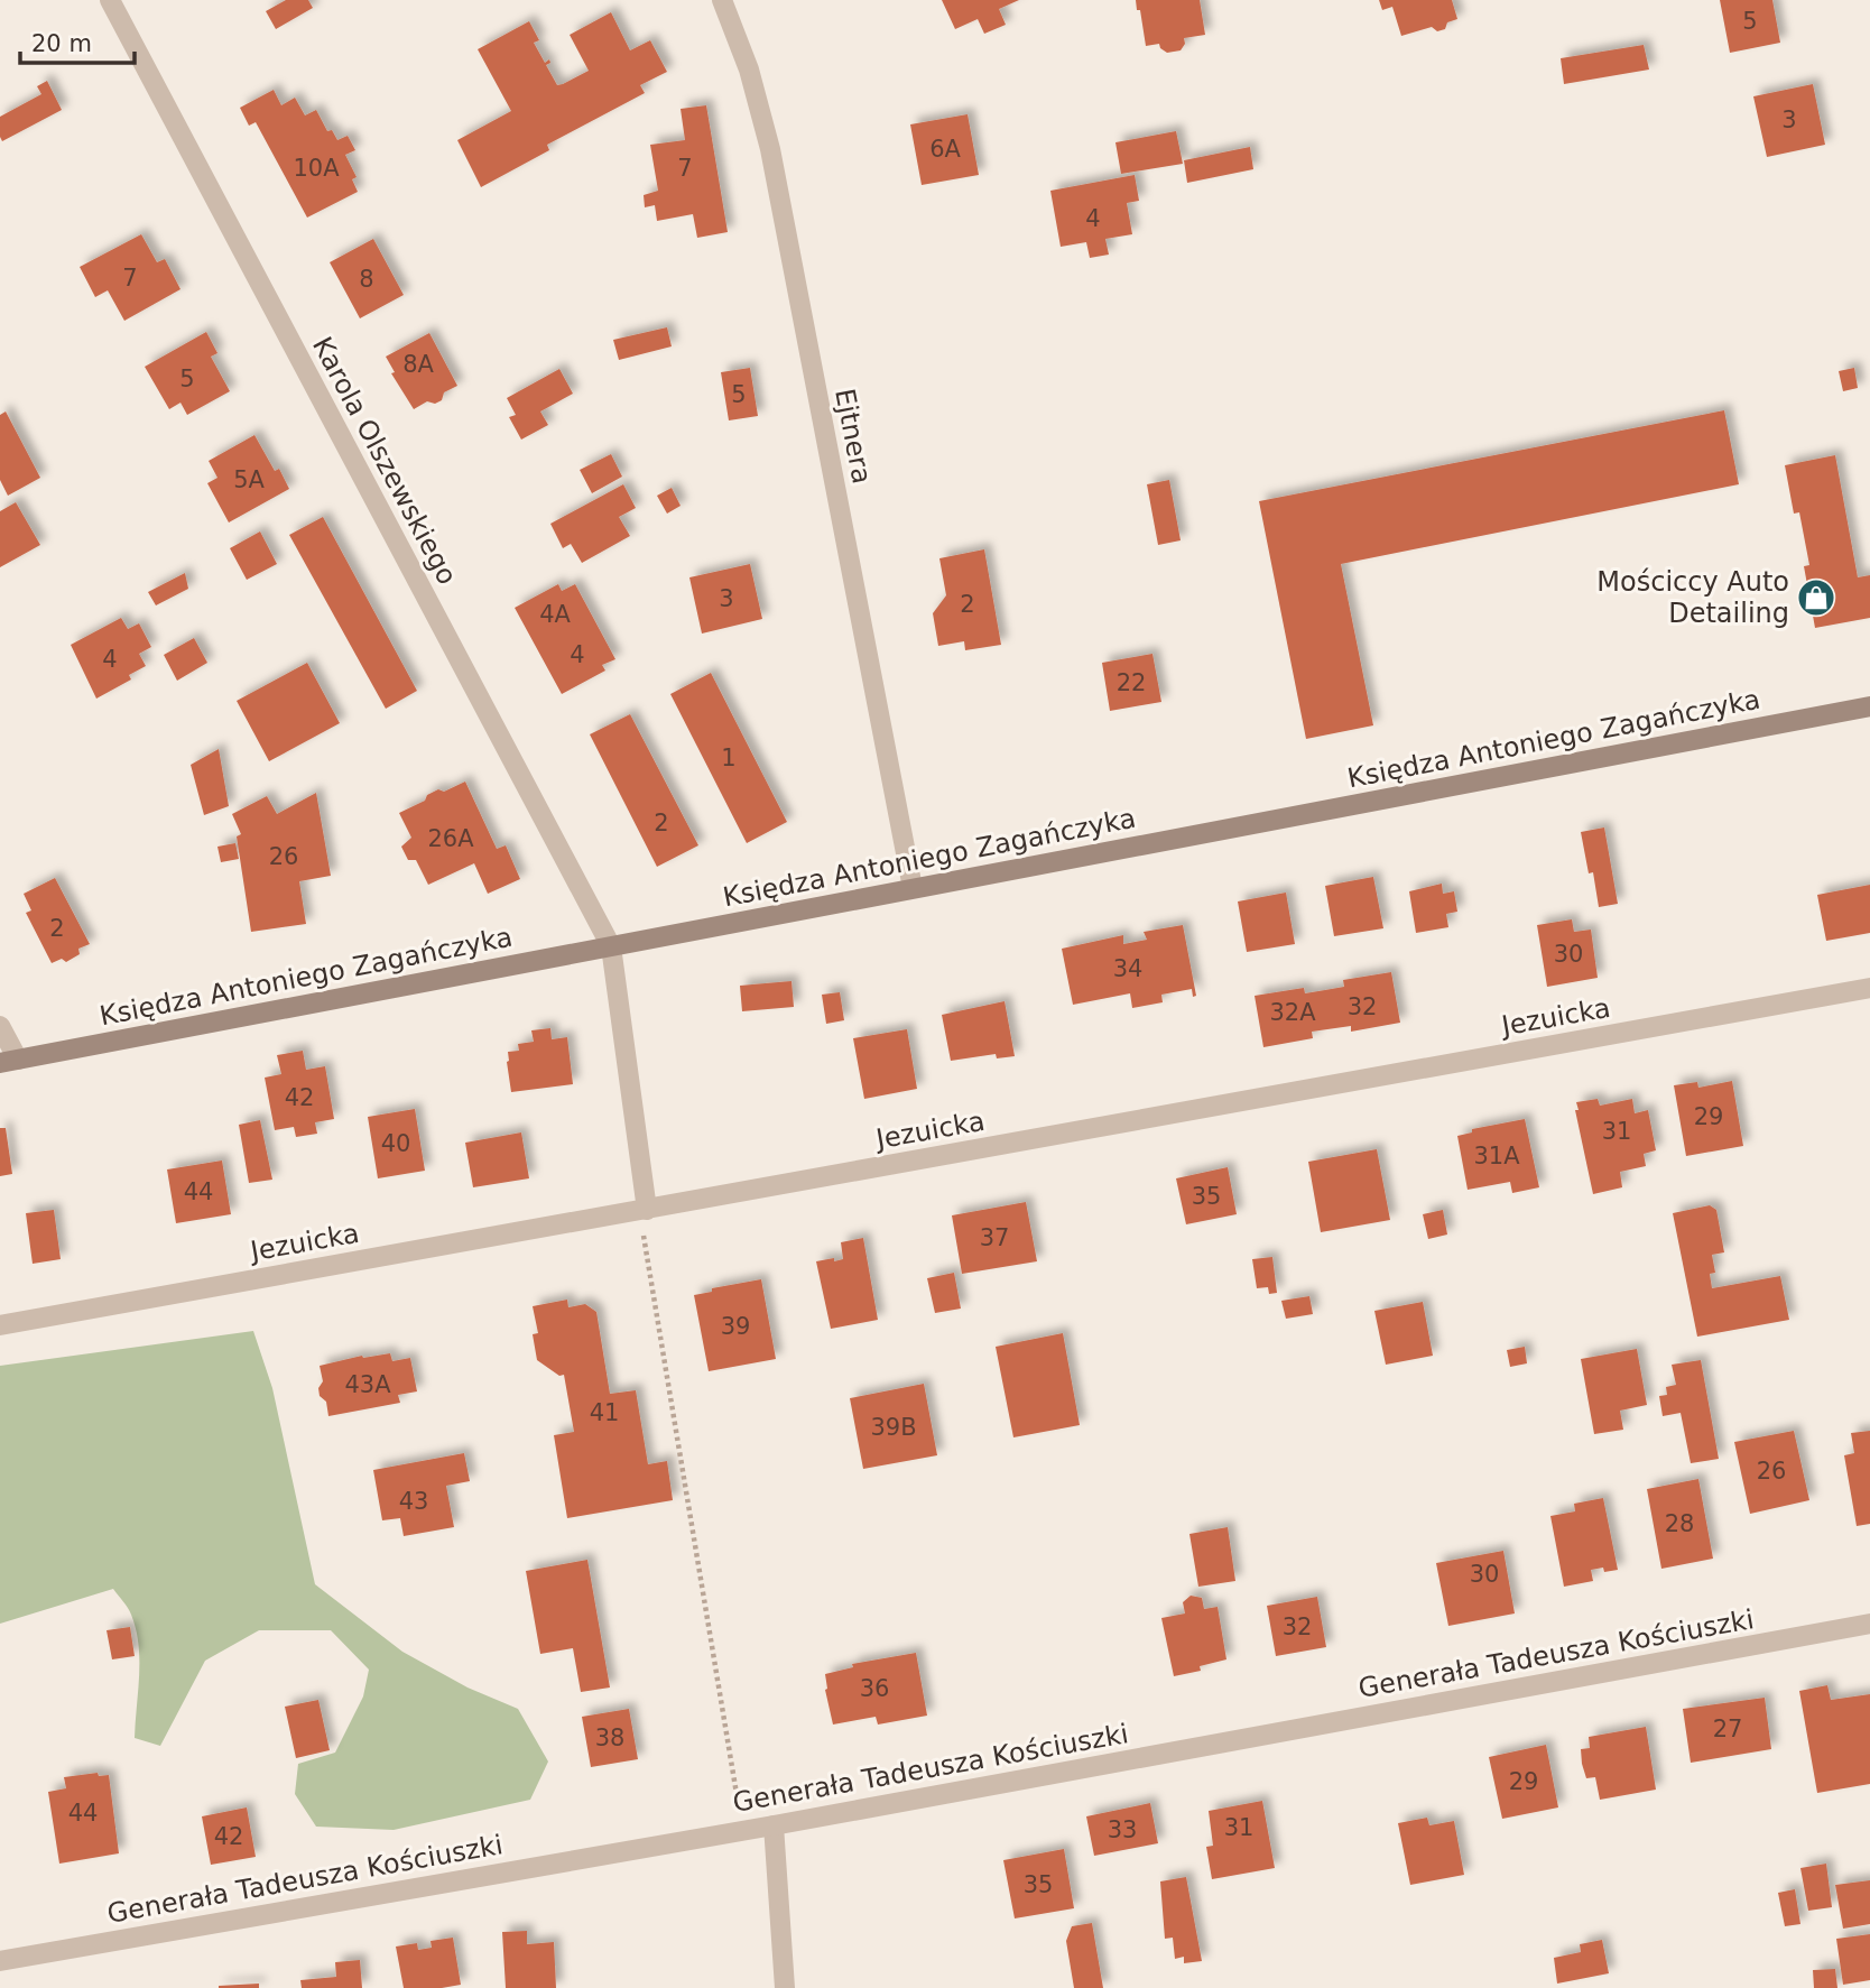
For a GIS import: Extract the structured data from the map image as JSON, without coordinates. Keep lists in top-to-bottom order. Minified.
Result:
{"streets":{"street":["Ejtnera","Karola Olszewskiego","Księdza Antoniego Zagańczyka","Jezuicka","Generała Tadeusza Kościuszki"]},"crossings":[["Ejtnera","Księdza Antoniego Zagańczyka"],["Karola Olszewskiego","Księdza Antoniego Zagańczyka"]],"places":{"shop":["Mościccy Auto Detailing"]},"house_numbers":["5","3","6A","10A","7","4","7","8","8A","5","5","5A","3","2","4A","4","4","22","1","2","26A","26","2","30","34","32","32A","42","29","31","40","31A","44","35","37","39","43A","41","39B","26","43","28","30","32","36","27","38","29","44","31","33","42","35"],"scale_bar":"20 m"}
